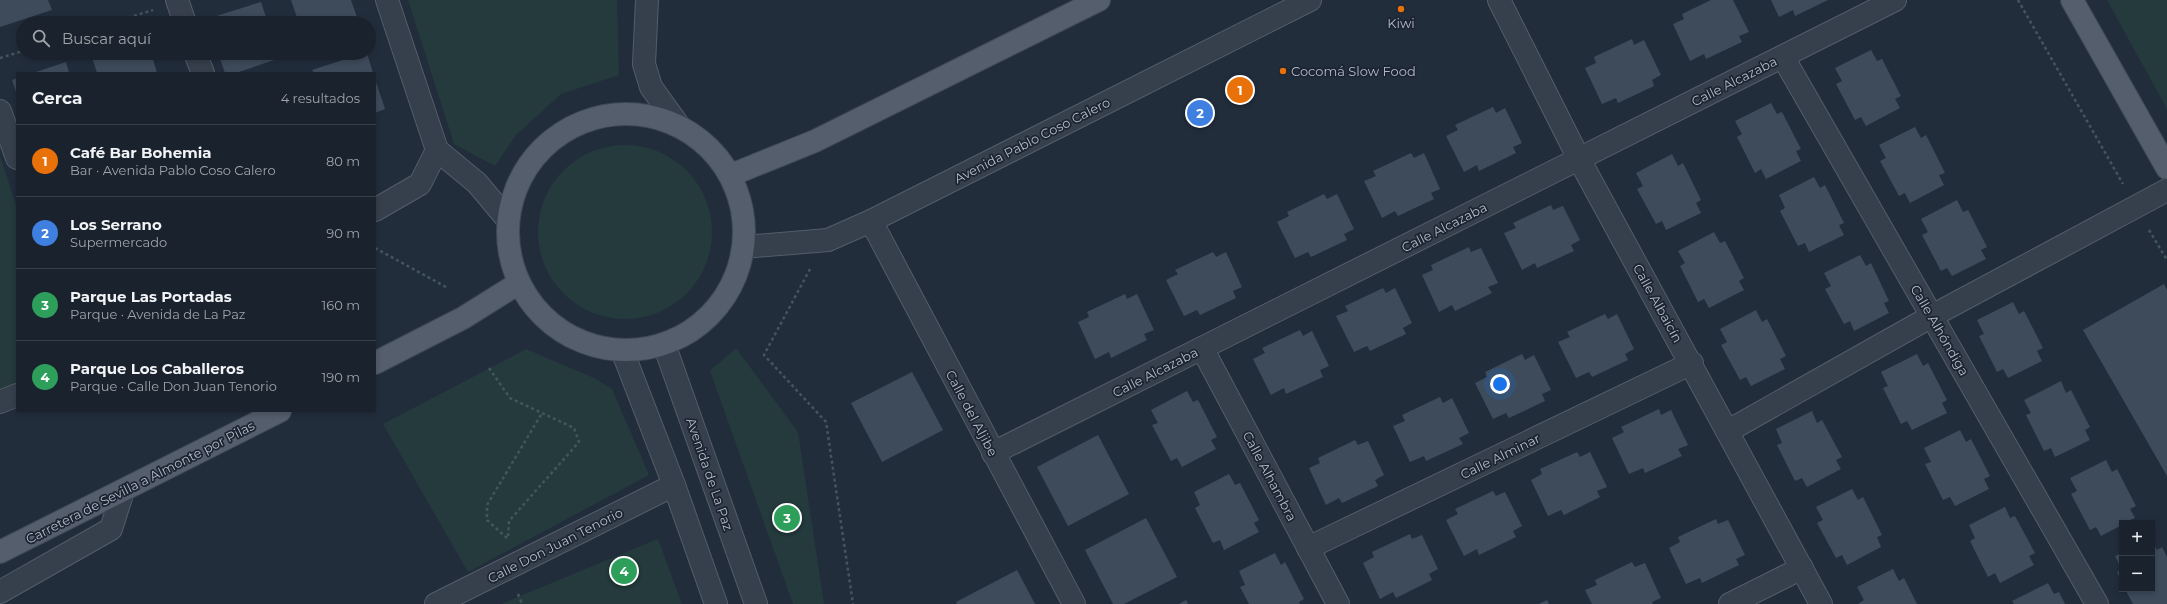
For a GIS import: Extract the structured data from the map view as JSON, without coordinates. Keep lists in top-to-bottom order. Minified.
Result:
{"streets":{"main road":["Carretera de Sevilla a Almonte por Pilas"],"street":["Calle Alcazaba","Avenida Pablo Coso Calero","Calle Albaicín","Calle Alhóndiga","Calle del Aljibe","Calle Alminar","Avenida de La Paz","Calle Alhambra","Calle Don Juan Tenorio"]},"crossings":[["Calle Alcazaba","Calle Albaicín"],["Calle Alcazaba","Calle Alhóndiga"],["Calle Alcazaba","Calle del Aljibe"],["Calle Alcazaba","Calle Alhambra"],["Avenida Pablo Coso Calero","Calle del Aljibe"],["Calle Albaicín","Calle Alminar"],["Calle Alminar","Calle Alhambra"]],"places":["Kiwi","Cocomá Slow Food"],"page":{"search":"Buscar aquí","heading":["Cerca","4 resultados"],"pins":["1","2","3","4"],"list":[{"mark":"1","name":"Café Bar Bohemia","note":"Bar · Avenida Pablo Coso Calero","value":"80 m"},{"mark":"2","name":"Los Serrano","note":"Supermercado","value":"90 m"},{"mark":"3","name":"Parque Las Portadas","note":"Parque · Avenida de La Paz","value":"160 m"},{"mark":"4","name":"Parque Los Caballeros","note":"Parque · Calle Don Juan Tenorio","value":"190 m"}],"map_buttons":["+","−"]}}
